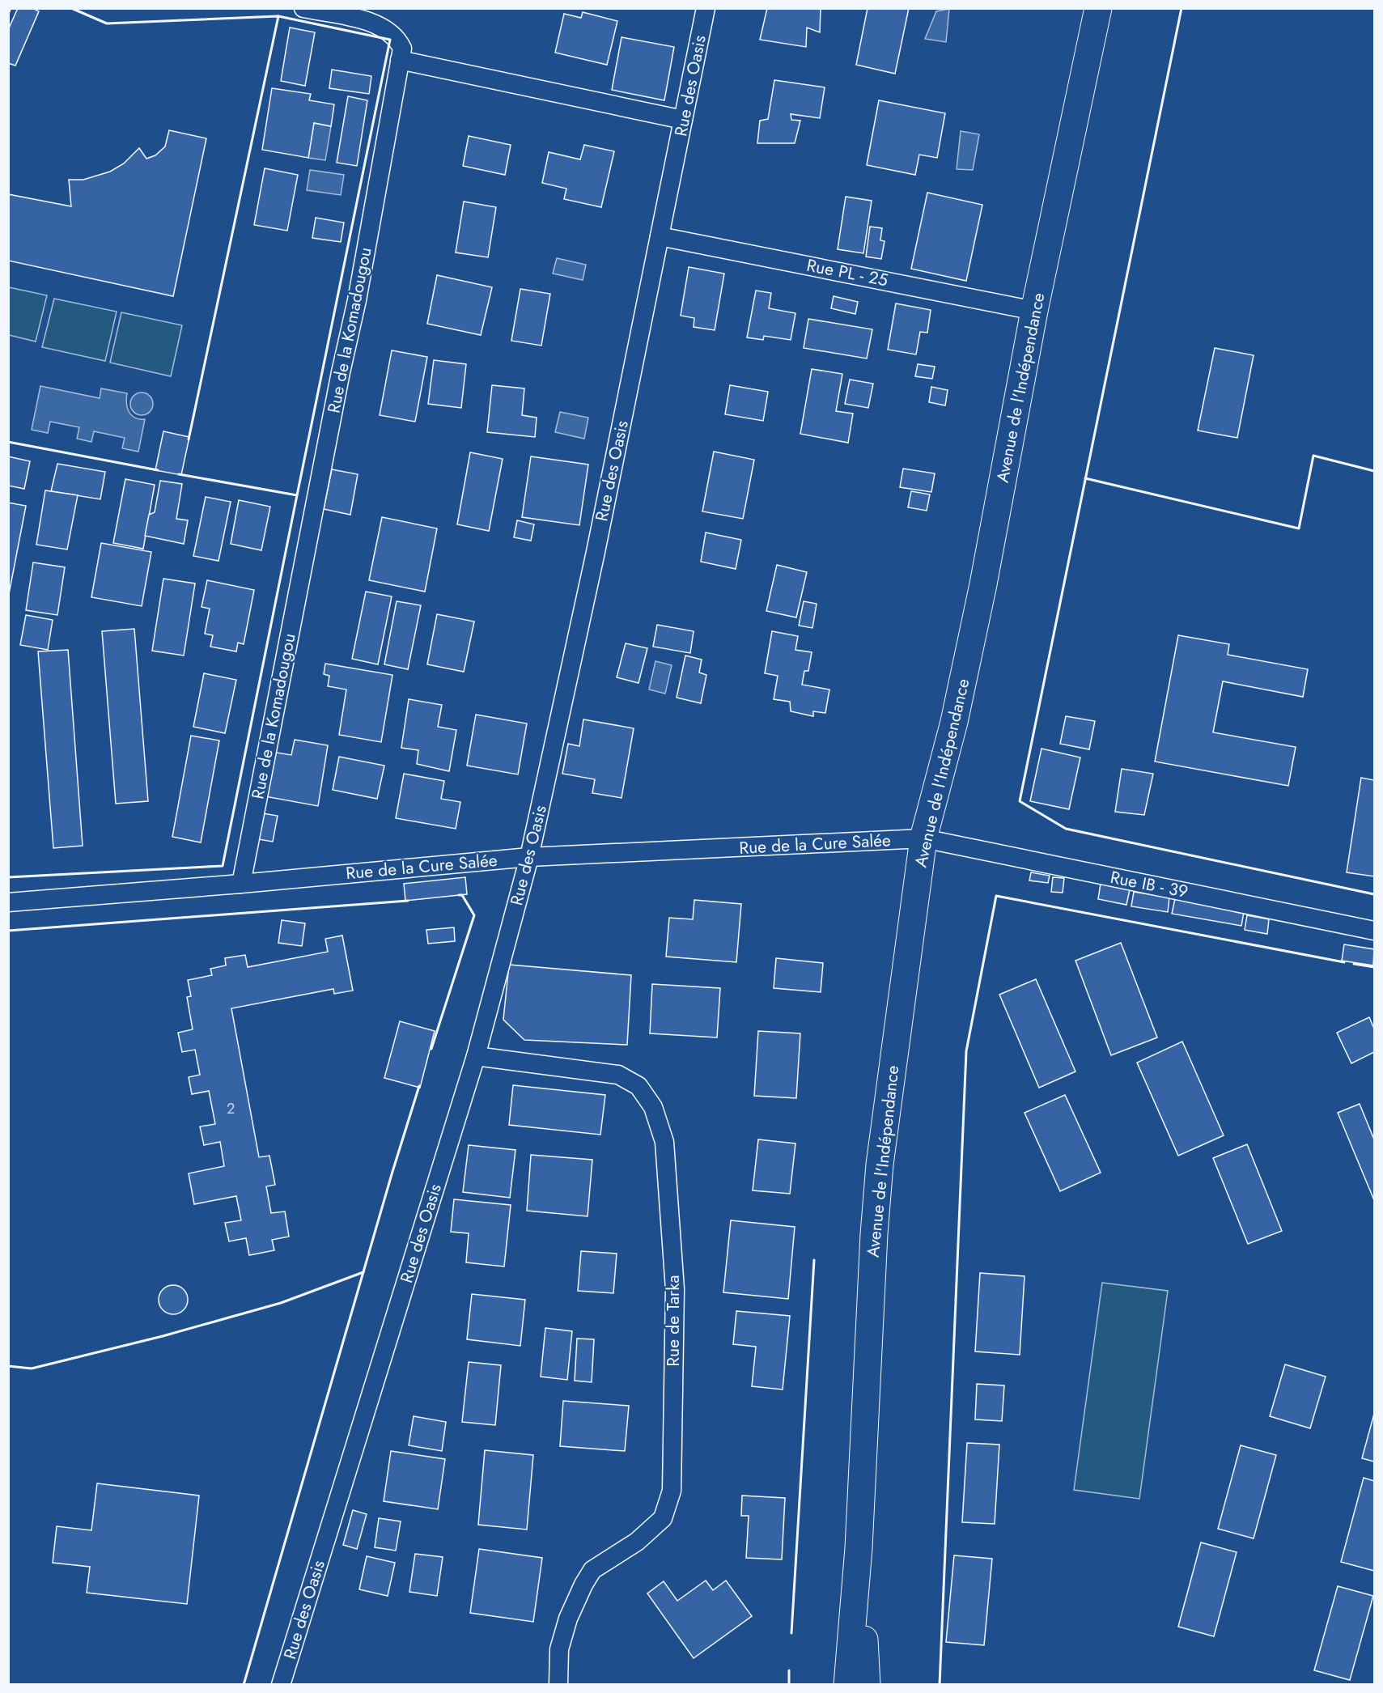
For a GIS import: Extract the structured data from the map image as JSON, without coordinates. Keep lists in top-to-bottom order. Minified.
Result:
{"streets":{"highway":["Avenue de l'Indépendance"],"street":["Rue des Oasis","Rue PL - 25","Rue de la Komadougou","Rue de la Cure Salée","Rue IB - 39","Rue de Tarka"]},"crossings":[["Rue des Oasis","Rue PL - 25"],["Rue des Oasis","Rue de la Cure Salée"],["Rue des Oasis","Rue de Tarka"],["Rue PL - 25","Avenue de l'Indépendance"],["Rue de la Komadougou","Rue de la Cure Salée"],["Avenue de l'Indépendance","Rue de la Cure Salée"],["Avenue de l'Indépendance","Rue IB - 39"],["Rue de la Cure Salée","Rue IB - 39"]],"house_numbers":["2"]}
